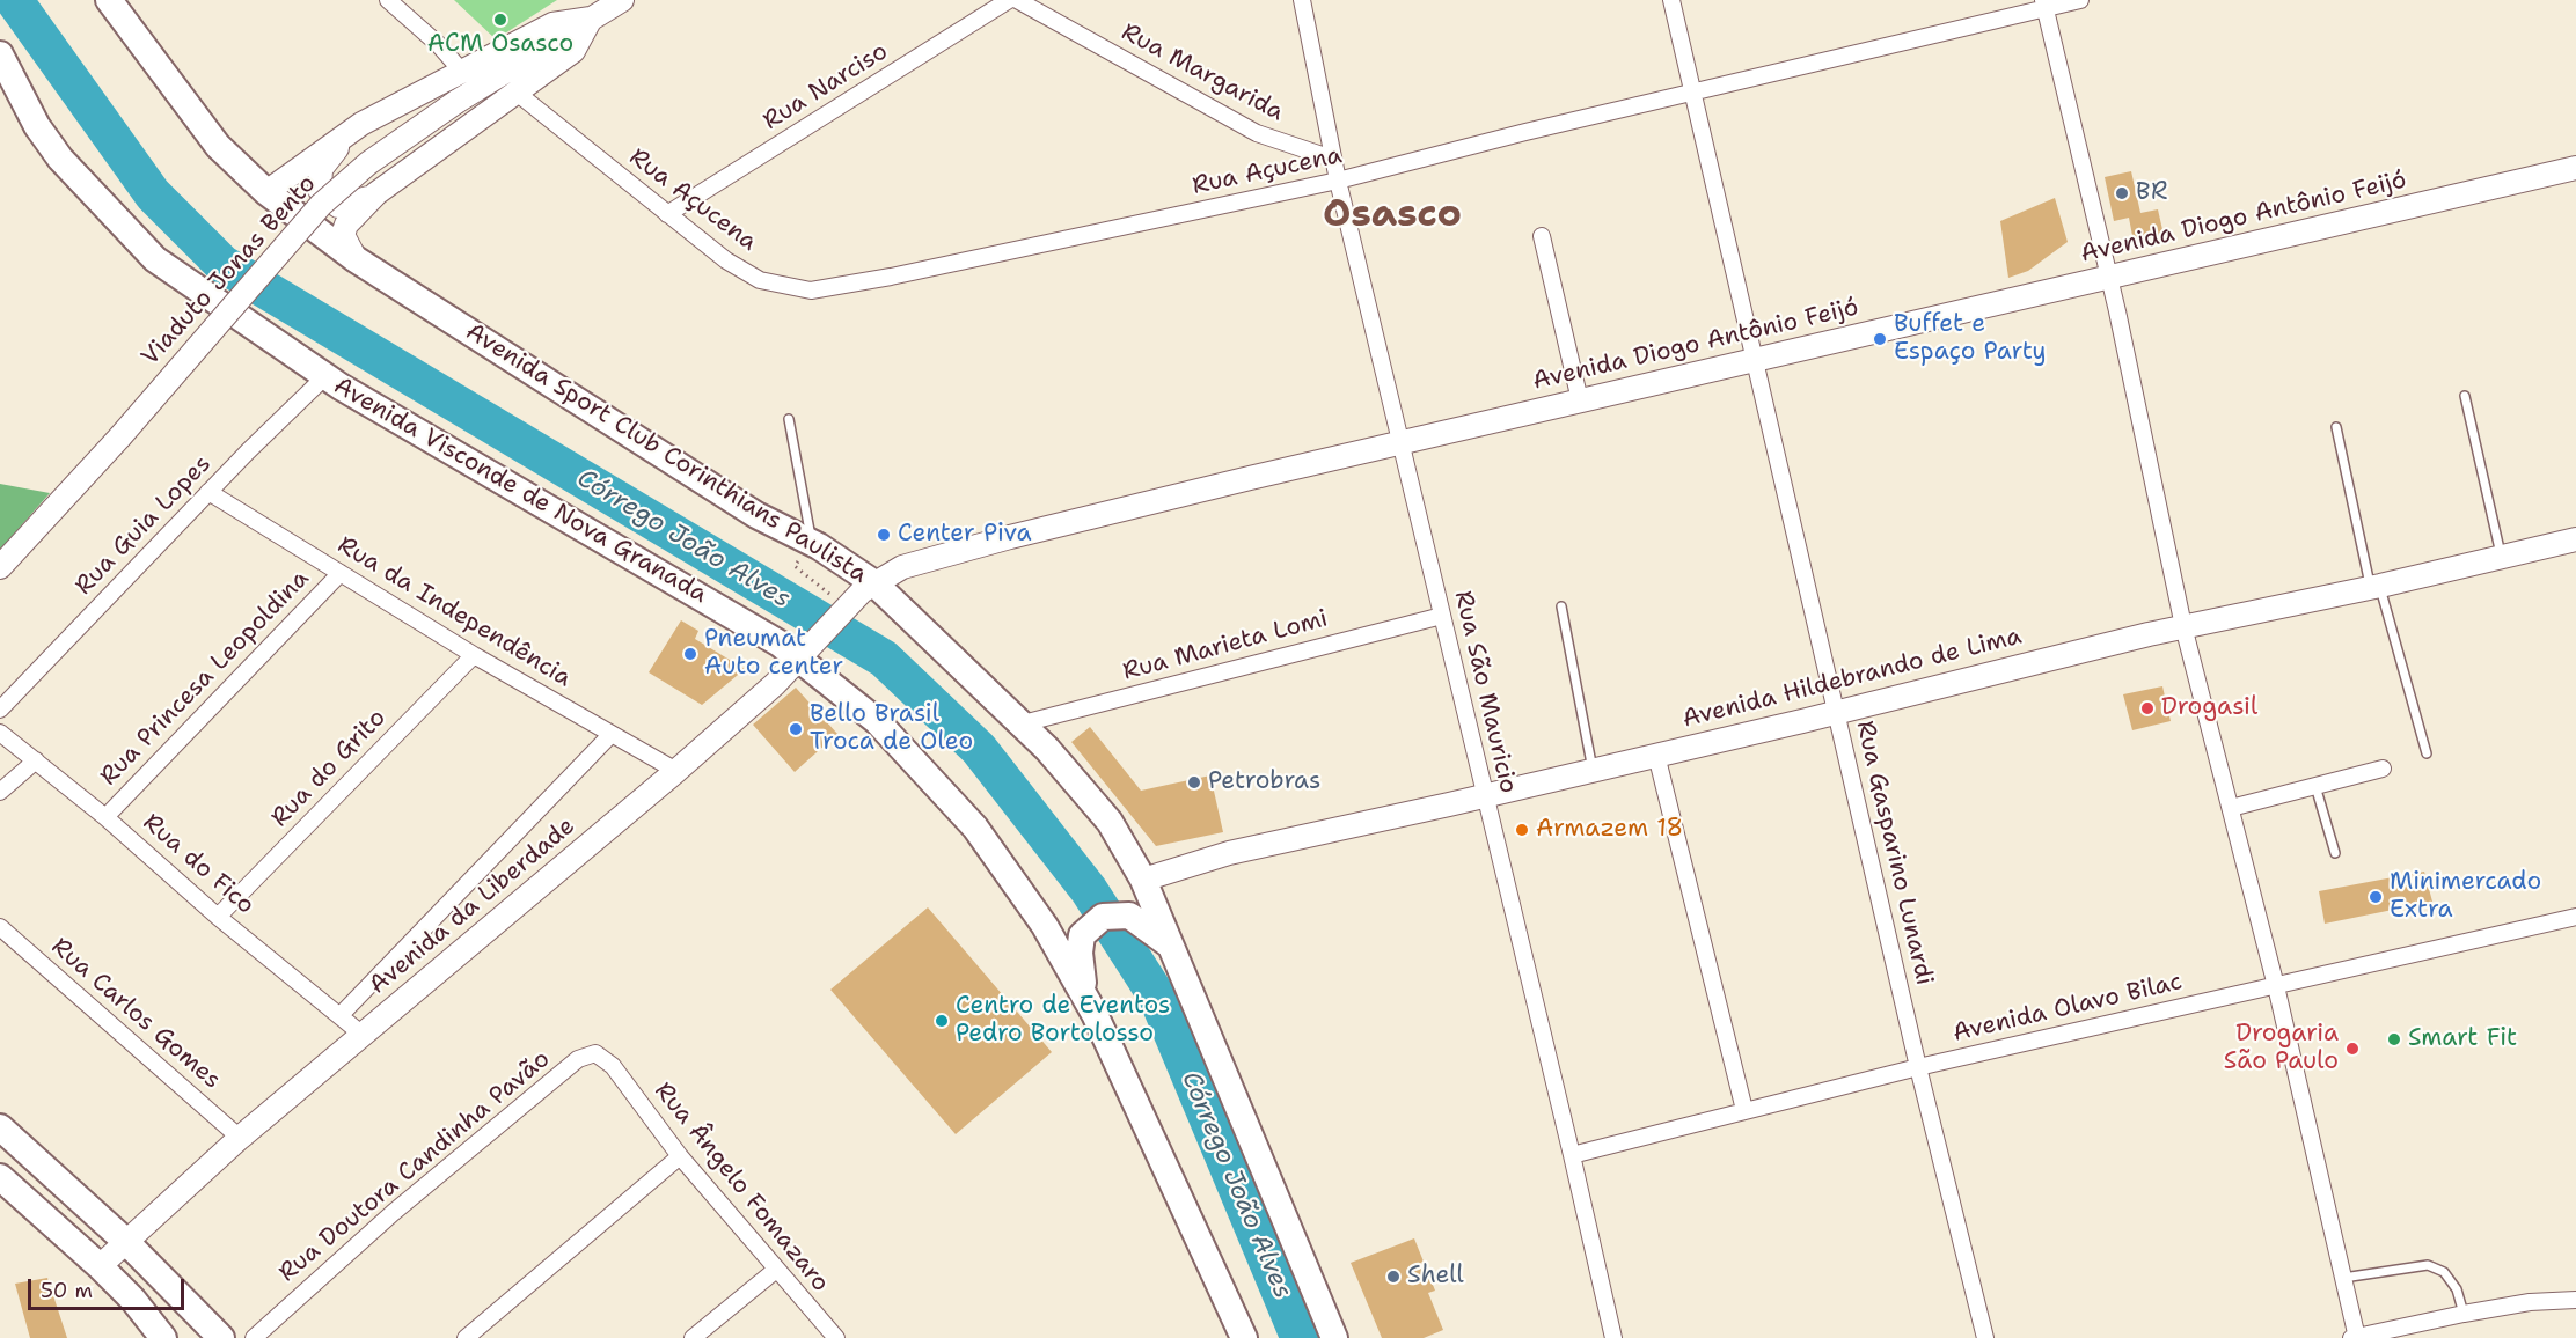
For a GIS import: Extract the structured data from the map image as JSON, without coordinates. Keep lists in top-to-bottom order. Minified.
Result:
{"streets":{"main road":["Avenida Diogo Antônio Feijó","Viaduto Jonas Bento","Avenida Sport Club Corinthians Paulista","Avenida Visconde de Nova Granada","Avenida Hildebrando de Lima","Avenida da Liberdade"],"street":["Rua Margarida","Rua Narciso","Rua Açucena","Rua Guia Lopes","Rua da Independência","Rua Marieta Lomi","Rua Princesa Leopoldina","Rua São Mauricio","Rua do Grito","Rua Gasparino Lunardi","Rua do Fico","Avenida Olavo Bilac","Rua Carlos Gomes","Rua Doutora Candinha Pavão","Rua Ângelo Fomazaro"]},"crossings":[["Rua Margarida","Rua São Mauricio"],["Rua Narciso","Rua Açucena"],["Rua Açucena","Rua São Mauricio"],["Rua Açucena","Rua Gasparino Lunardi"],["Avenida Diogo Antônio Feijó","Avenida Sport Club Corinthians Paulista"],["Avenida Diogo Antônio Feijó","Rua São Mauricio"],["Avenida Diogo Antônio Feijó","Rua Gasparino Lunardi"],["Avenida Diogo Antônio Feijó","Avenida da Liberdade"],["Avenida Sport Club Corinthians Paulista","Rua Marieta Lomi"],["Avenida Sport Club Corinthians Paulista","Avenida Hildebrando de Lima"],["Avenida Sport Club Corinthians Paulista","Avenida da Liberdade"],["Avenida Visconde de Nova Granada","Rua Guia Lopes"],["Avenida Visconde de Nova Granada","Avenida da Liberdade"],["Rua Guia Lopes","Rua da Independência"],["Rua da Independência","Rua Princesa Leopoldina"],["Rua da Independência","Rua do Grito"],["Rua da Independência","Avenida da Liberdade"],["Rua Marieta Lomi","Rua São Mauricio"],["Rua Princesa Leopoldina","Rua do Fico"],["Avenida Hildebrando de Lima","Rua São Mauricio"],["Avenida Hildebrando de Lima","Rua Gasparino Lunardi"],["Rua São Mauricio","Avenida Olavo Bilac"],["Rua do Grito","Rua do Fico"],["Rua Gasparino Lunardi","Avenida Olavo Bilac"],["Rua do Fico","Avenida da Liberdade"],["Avenida da Liberdade","Rua Carlos Gomes"],["Rua Doutora Candinha Pavão","Rua Ângelo Fomazaro"]],"districts":["Osasco"],"water":["Córrego João Alves"],"places":["ACM Osasco","BR","Buffet e Espaço Party","Center Piva","Pneumat Auto center","Drogasil","Bello Brasil Troca de Oleo","Petrobras","Armazem 18","Minimercado Extra","Centro de Eventos Pedro Bortolosso","Smart Fit","Drogaria São Paulo","Shell"],"scale_bar":"50 m"}
